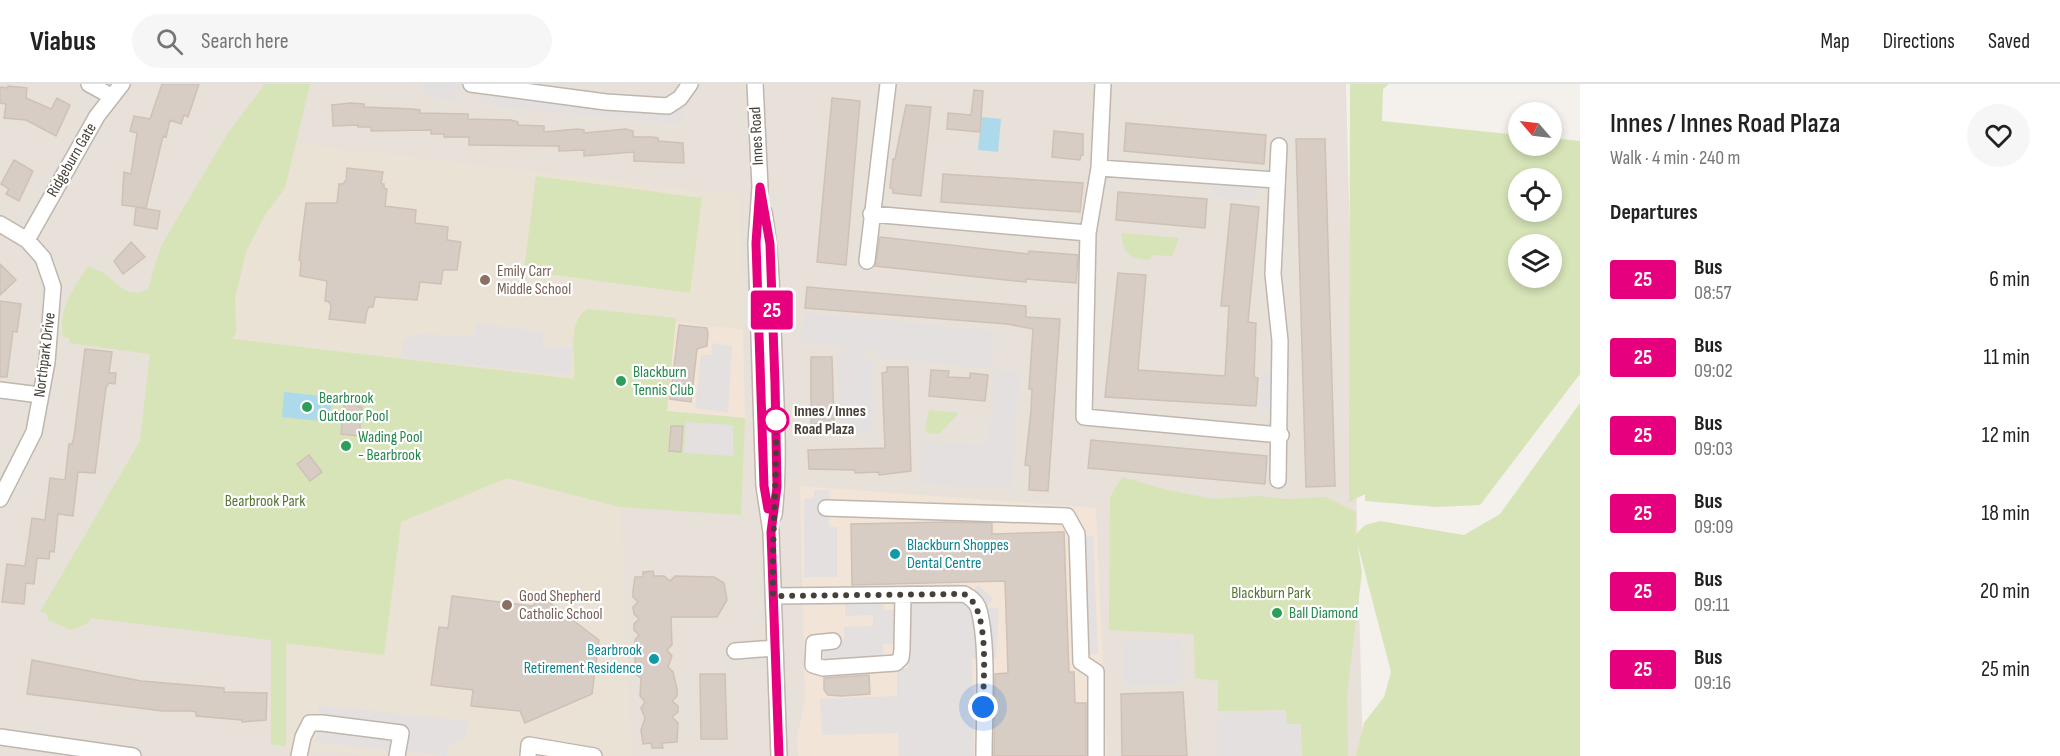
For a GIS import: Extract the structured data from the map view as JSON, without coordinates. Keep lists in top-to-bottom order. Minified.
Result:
{"streets":{"street":["Innes Road","Ridgeburn Gate","Northpark Drive"]},"crossings":[["Ridgeburn Gate","Northpark Drive"]],"parks":["Bearbrook Park","Blackburn Park"],"places":["Emily Carr Middle School","Blackburn Tennis Club","Bearbrook Outdoor Pool","Innes / Innes Road Plaza","Wading Pool - Bearbrook","Blackburn Shoppes Dental Centre","Good Shepherd Catholic School","Ball Diamond","Bearbrook Retirement Residence"],"lines":["bus line 25"],"north":"top left","page":{"header":"Viabus","search":"Search here","nav":["Map","Directions","Saved"],"on_map":"25","heading":[["Innes / Innes Road Plaza","Walk · 4 min · 240 m"],"Departures"],"list":[{"mark":"25","name":"Bus","note":"08:57","value":"6 min"},{"mark":"25","name":"Bus","note":"09:02","value":"11 min"},{"mark":"25","name":"Bus","note":"09:03","value":"12 min"},{"mark":"25","name":"Bus","note":"09:09","value":"18 min"},{"mark":"25","name":"Bus","note":"09:11","value":"20 min"},{"mark":"25","name":"Bus","note":"09:16","value":"25 min"}]}}
